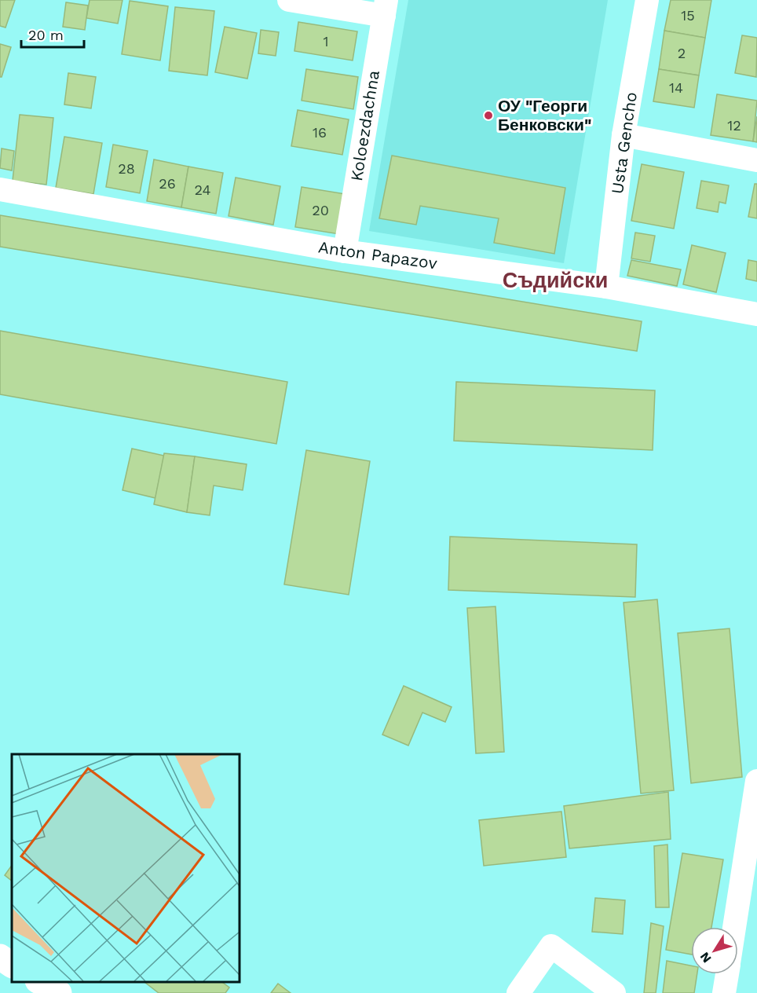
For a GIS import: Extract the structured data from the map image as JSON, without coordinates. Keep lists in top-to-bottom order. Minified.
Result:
{"streets":{"street":["Koloezdachna","Usta Gencho","Anton Papazov"]},"crossings":[["Koloezdachna","Anton Papazov"],["Usta Gencho","Anton Papazov"]],"districts":["Съдийски"],"places":["ОУ \"Георги Бенковски\""],"house_numbers":["15","1","2","14","12","16","28","26","24","20"],"scale_bar":"20 m","north":"bottom left"}
